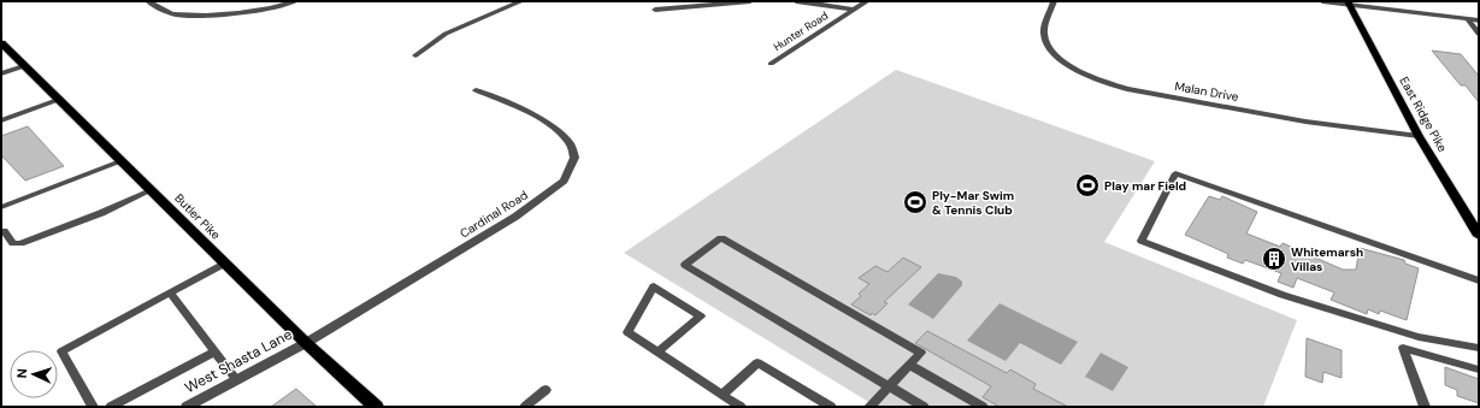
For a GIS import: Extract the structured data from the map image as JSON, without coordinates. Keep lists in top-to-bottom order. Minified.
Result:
{"streets":{"main road":["East Ridge Pike","Butler Pike"],"street":["Hunter Road","Malan Drive","Cardinal Road","West Shasta Lane"]},"crossings":[["Malan Drive","East Ridge Pike"],["Cardinal Road","Butler Pike"],["Cardinal Road","West Shasta Lane"],["Butler Pike","West Shasta Lane"]],"places":{"sports":["Play mar Field","Ply-Mar Swim & Tennis Club"],"building":["Whitemarsh Villas"]},"north":"left"}
